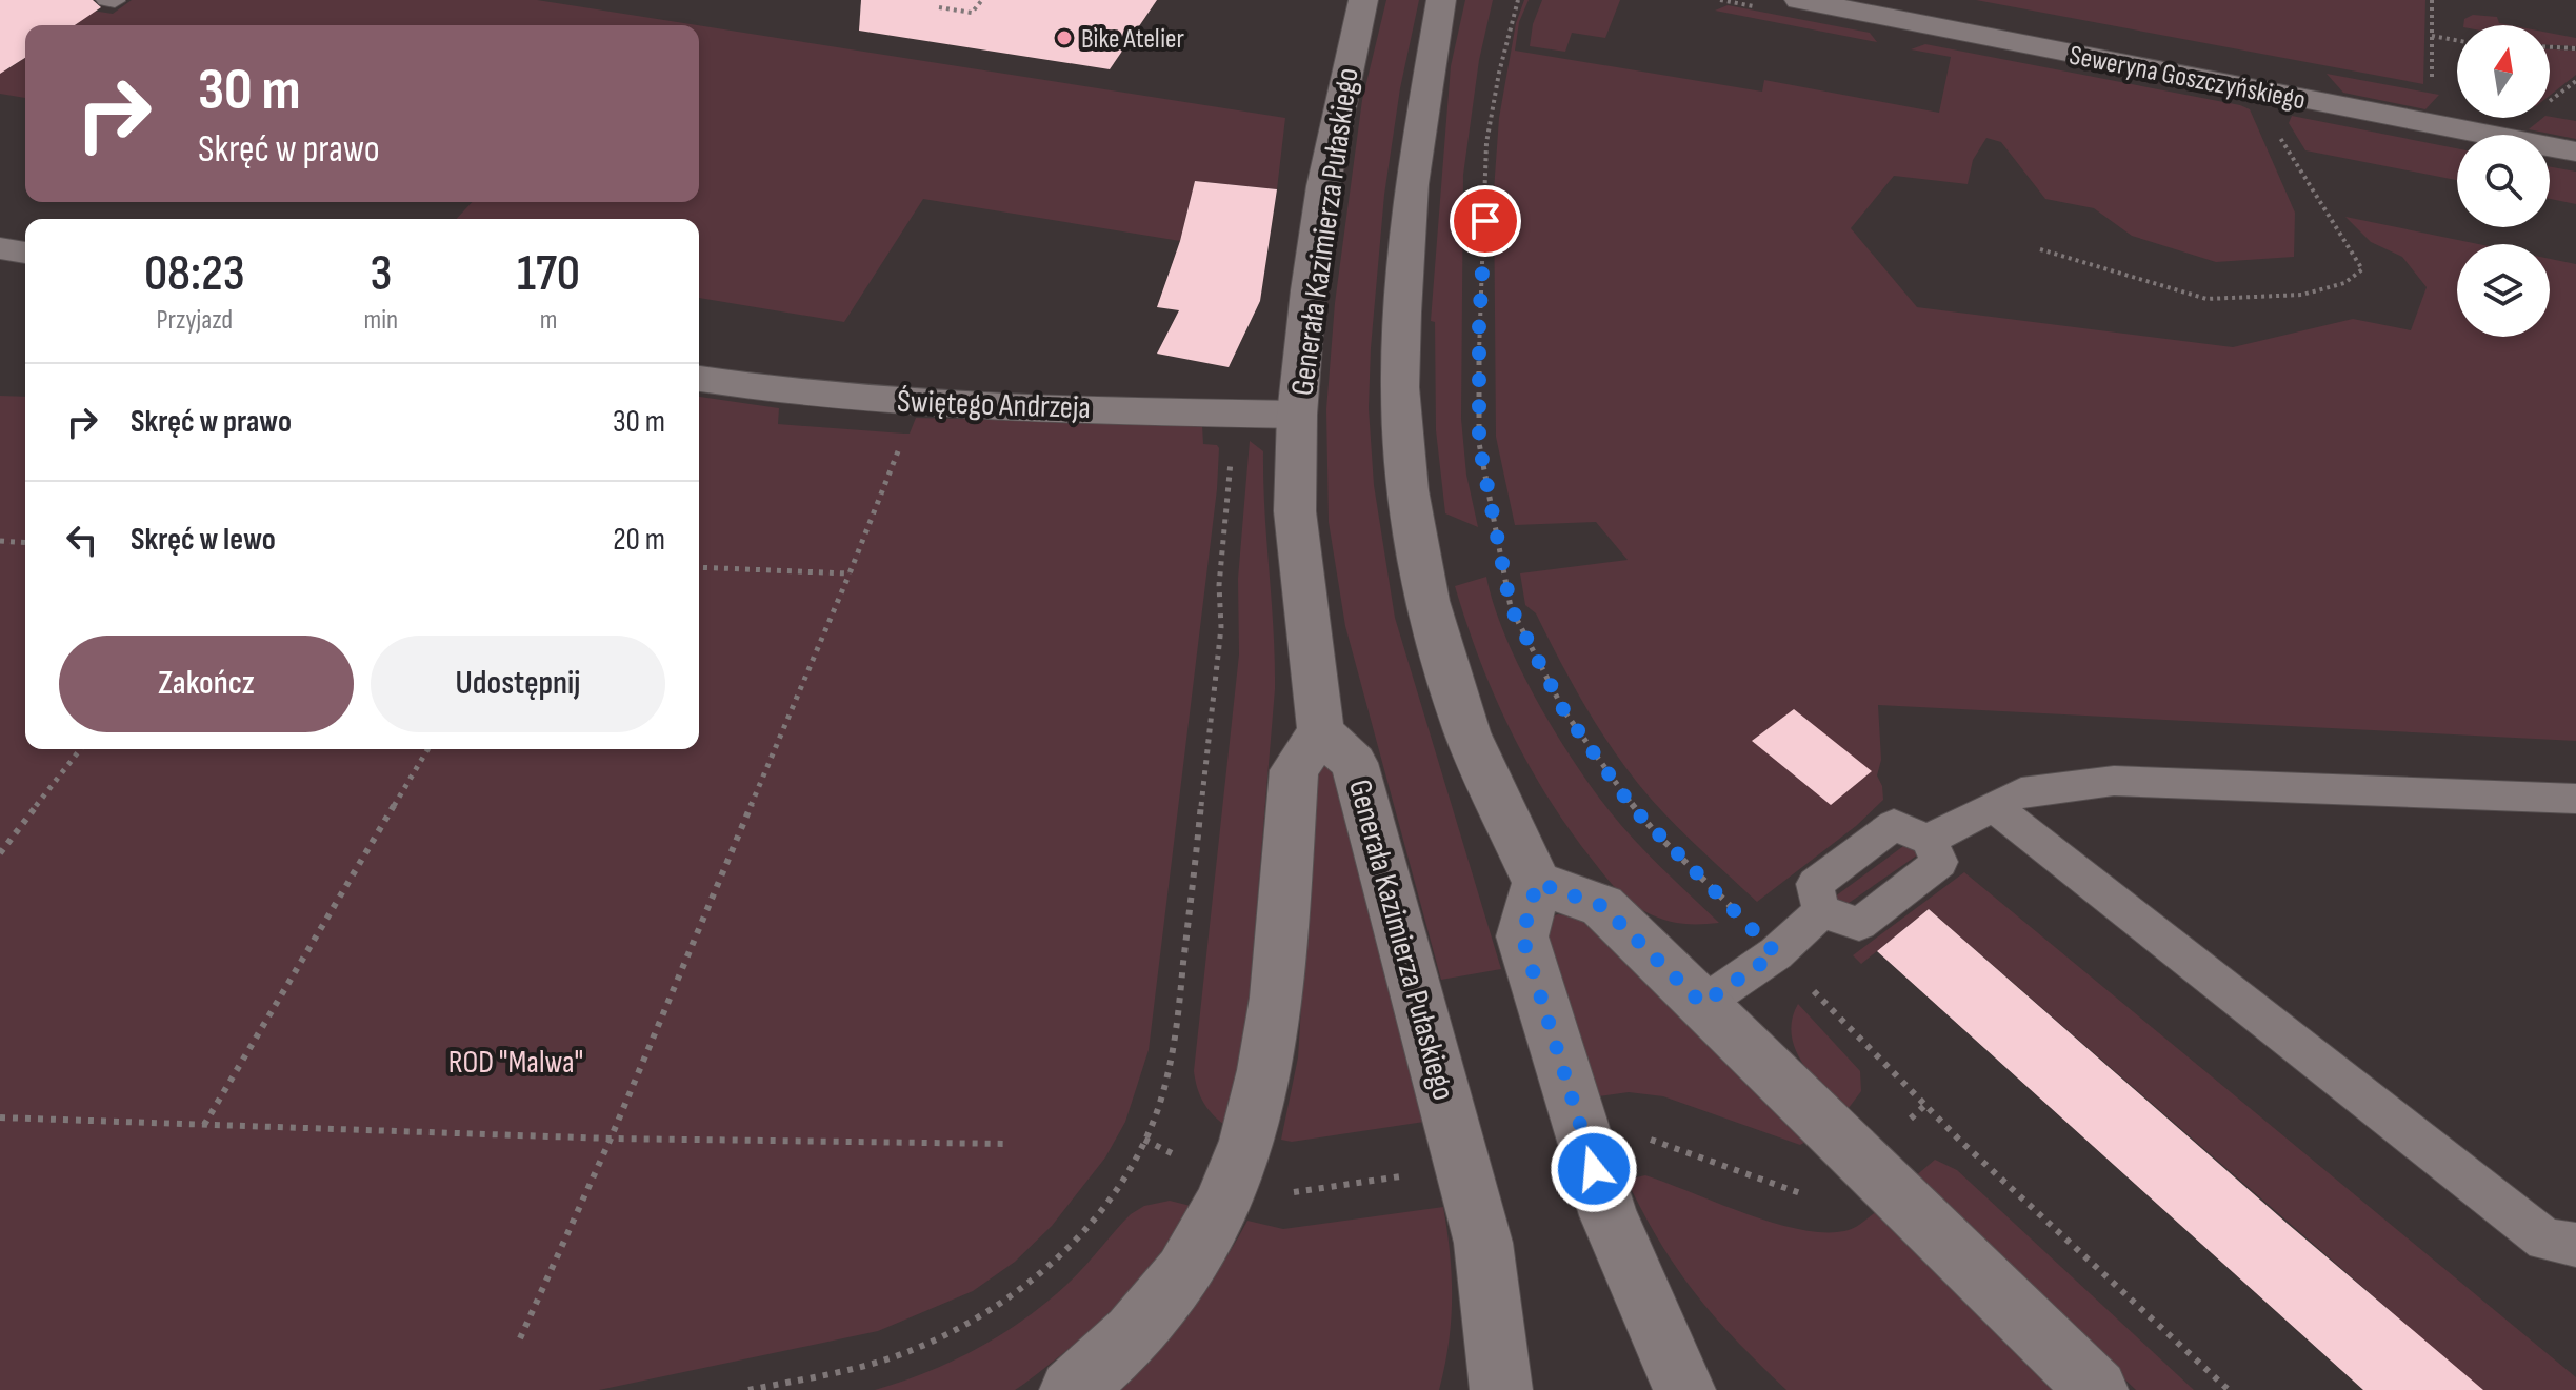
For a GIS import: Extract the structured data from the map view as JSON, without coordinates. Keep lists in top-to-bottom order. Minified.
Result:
{"streets":{"main road":["Seweryna Goszczyńskiego","Generała Kazimierza Pułaskiego","Świętego Andrzeja"]},"crossings":[["Generała Kazimierza Pułaskiego","Świętego Andrzeja"]],"parks":["ROD \"Malwa\""],"places":["Bike Atelier"],"north":"top","page":{"turn":["30 m","Skręć w prawo"],"eta":["08:23","Przyjazd","3","min","170","m"],"list":[{"name":"Skręć w prawo","value":"30 m"},{"name":"Skręć w lewo","value":"20 m"}],"buttons":["Zakończ","Udostępnij"]}}
